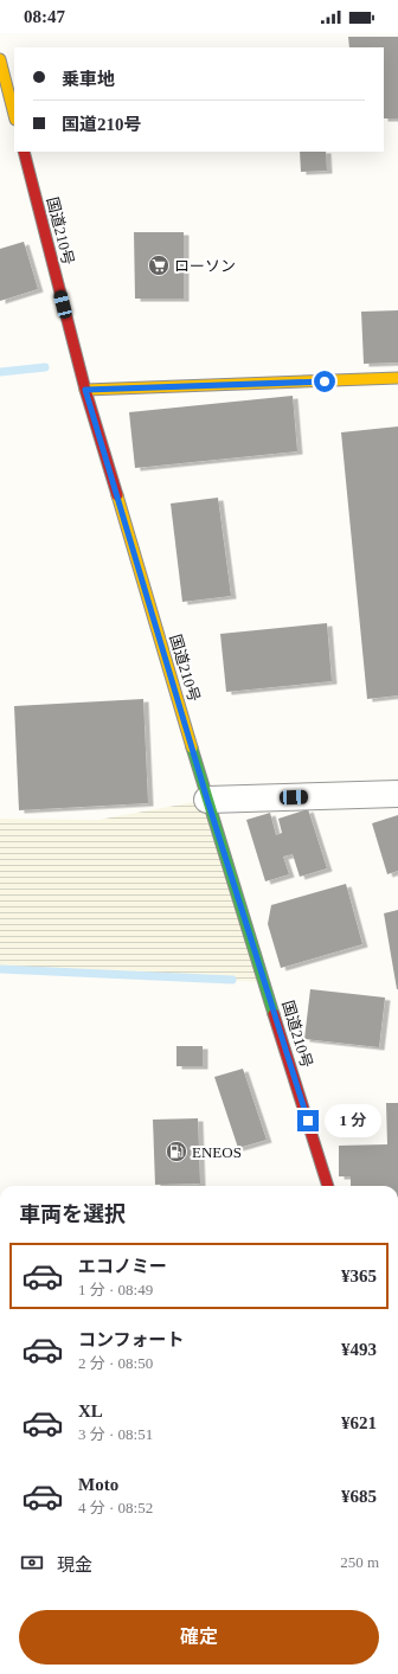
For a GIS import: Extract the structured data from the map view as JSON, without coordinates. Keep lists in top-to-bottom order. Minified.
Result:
{"streets":{"main road":["国道210号"]},"places":{"supermarket":["ローソン"],"fuel station":["ENEOS"]},"page":{"status":"08:47","banner":["乗車地","国道210号"],"bubble":"1 分","heading":"車両を選択","list":[{"name":"エコノミー","note":"1 分 · 08:49","value":"¥365"},{"name":"コンフォート","note":"2 分 · 08:50","value":"¥493"},{"name":"XL","note":"3 分 · 08:51","value":"¥621"},{"name":"Moto","note":"4 分 · 08:52","value":"¥685"}],"pay":["現金","250 m"],"buttons":"確定"}}
